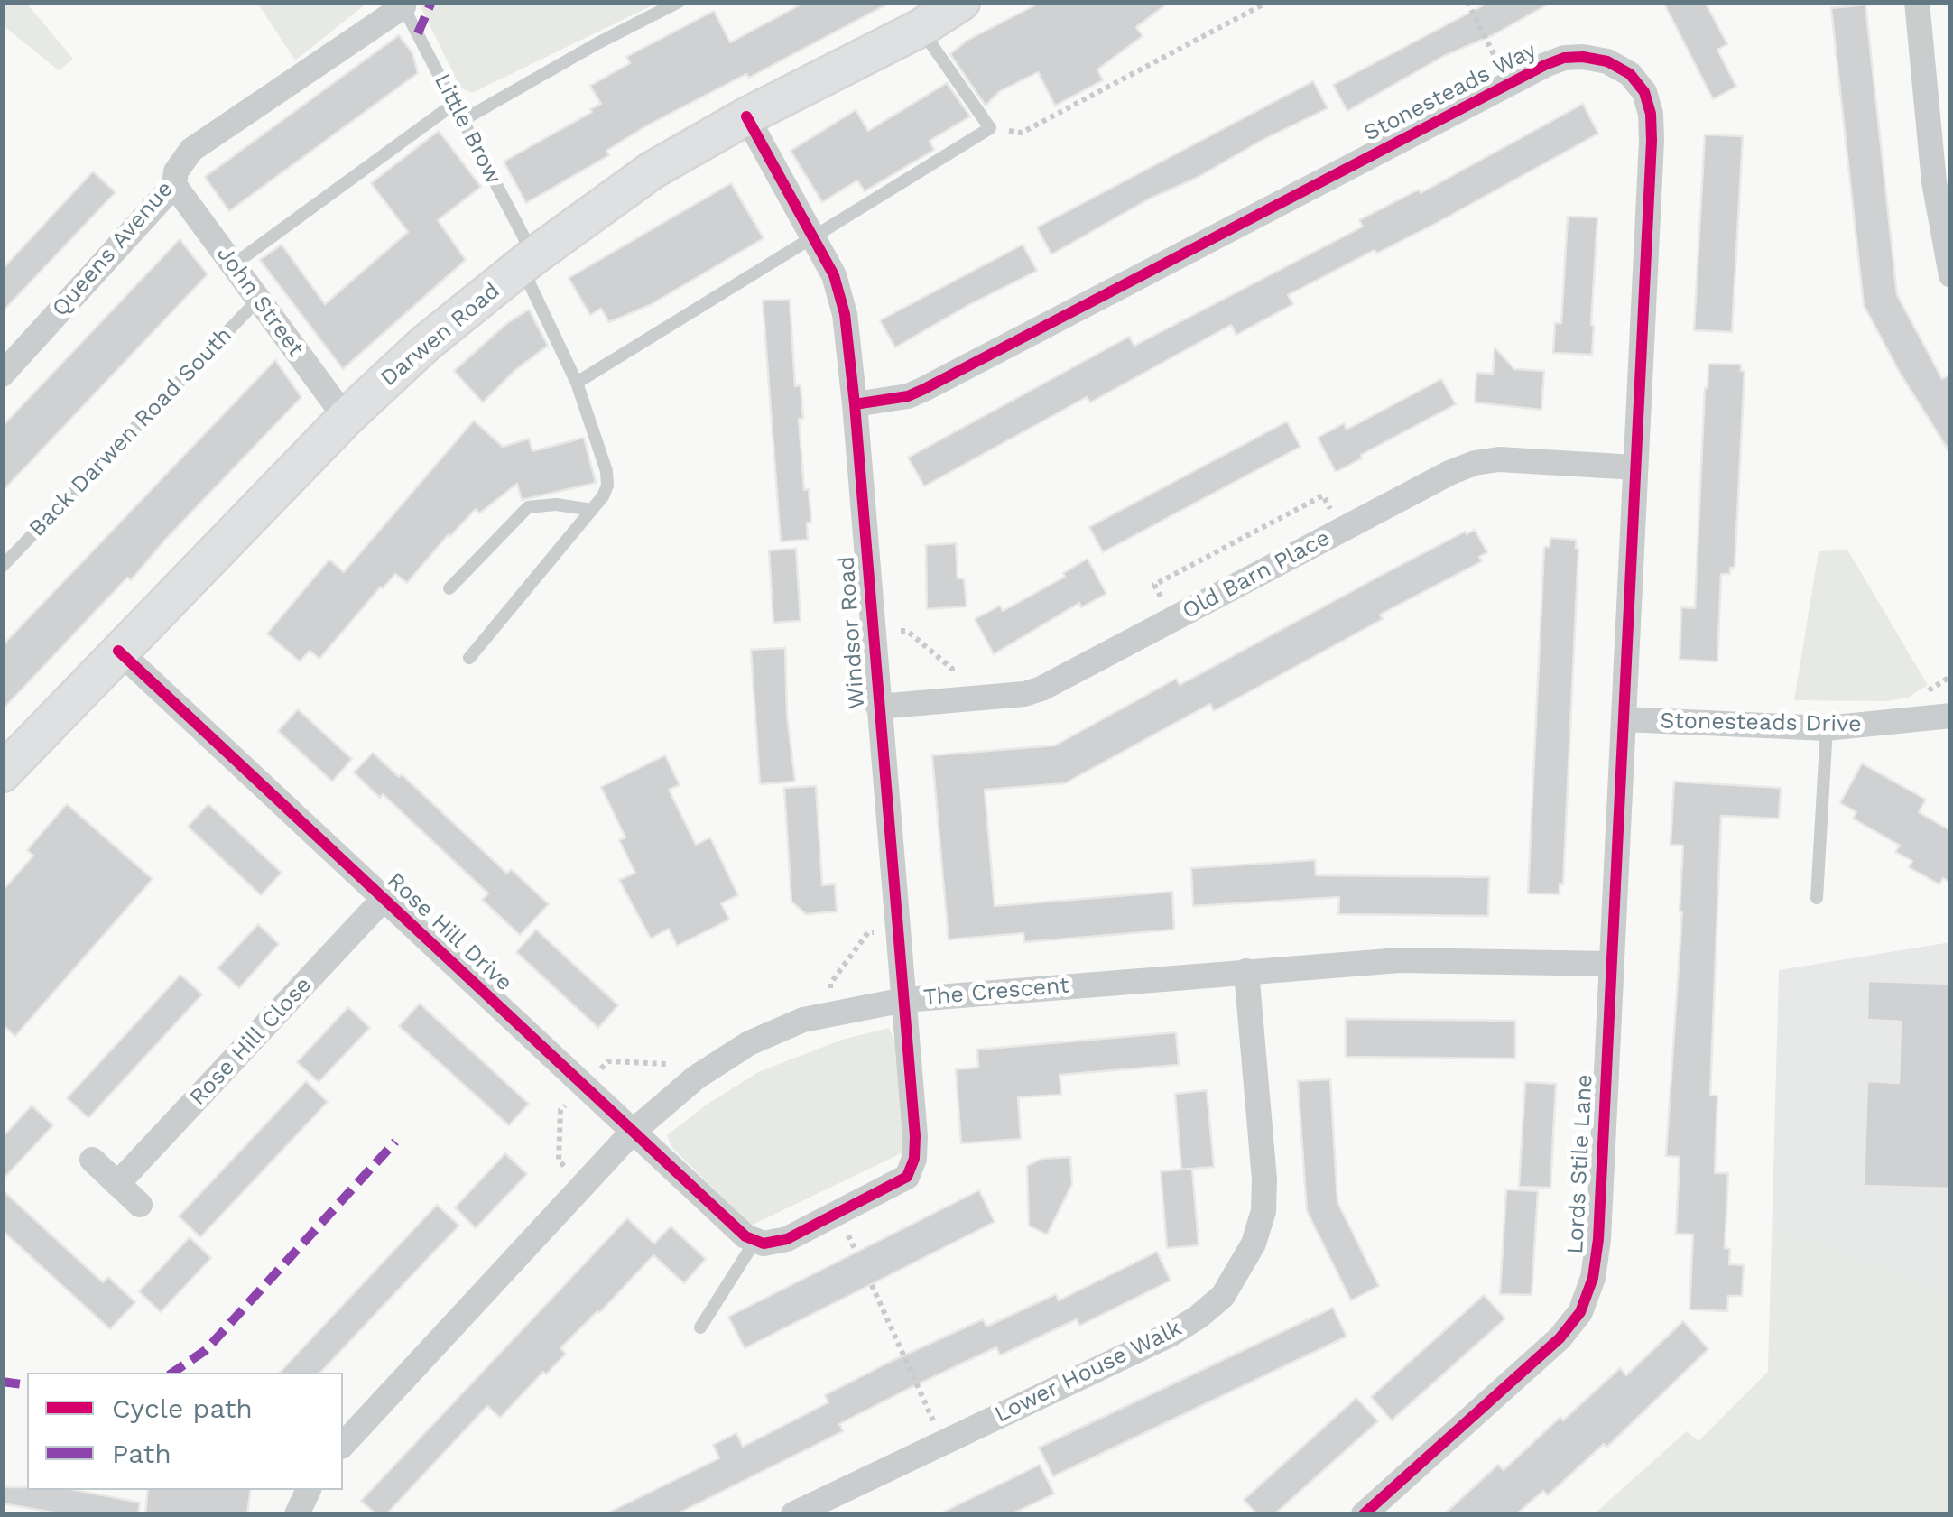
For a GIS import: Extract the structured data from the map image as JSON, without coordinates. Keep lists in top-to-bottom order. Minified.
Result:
{"streets":{"main road":["Darwen Road"],"street":["Stonesteads Way","Queens Avenue","John Street","Old Barn Place","Windsor Road","Stonesteads Drive","Rose Hill Drive","The Crescent","Rose Hill Close","Lords Stile Lane","Lower House Walk"],"lane":["Little Brow","Back Darwen Road South"]},"crossings":[["Stonesteads Way","Old Barn Place"],["Stonesteads Way","Windsor Road"],["Stonesteads Way","Stonesteads Drive"],["Stonesteads Way","Lords Stile Lane"],["Little Brow","Queens Avenue"],["Little Brow","Darwen Road"],["Queens Avenue","John Street"],["John Street","Darwen Road"],["John Street","Back Darwen Road South"],["Darwen Road","Windsor Road"],["Darwen Road","Rose Hill Drive"],["Old Barn Place","Windsor Road"],["Windsor Road","Rose Hill Drive"],["Windsor Road","The Crescent"],["Stonesteads Drive","Lords Stile Lane"],["Rose Hill Drive","The Crescent"],["Rose Hill Drive","Rose Hill Close"],["The Crescent","Lords Stile Lane"],["The Crescent","Lower House Walk"]],"legend":["Cycle path","Path"]}
